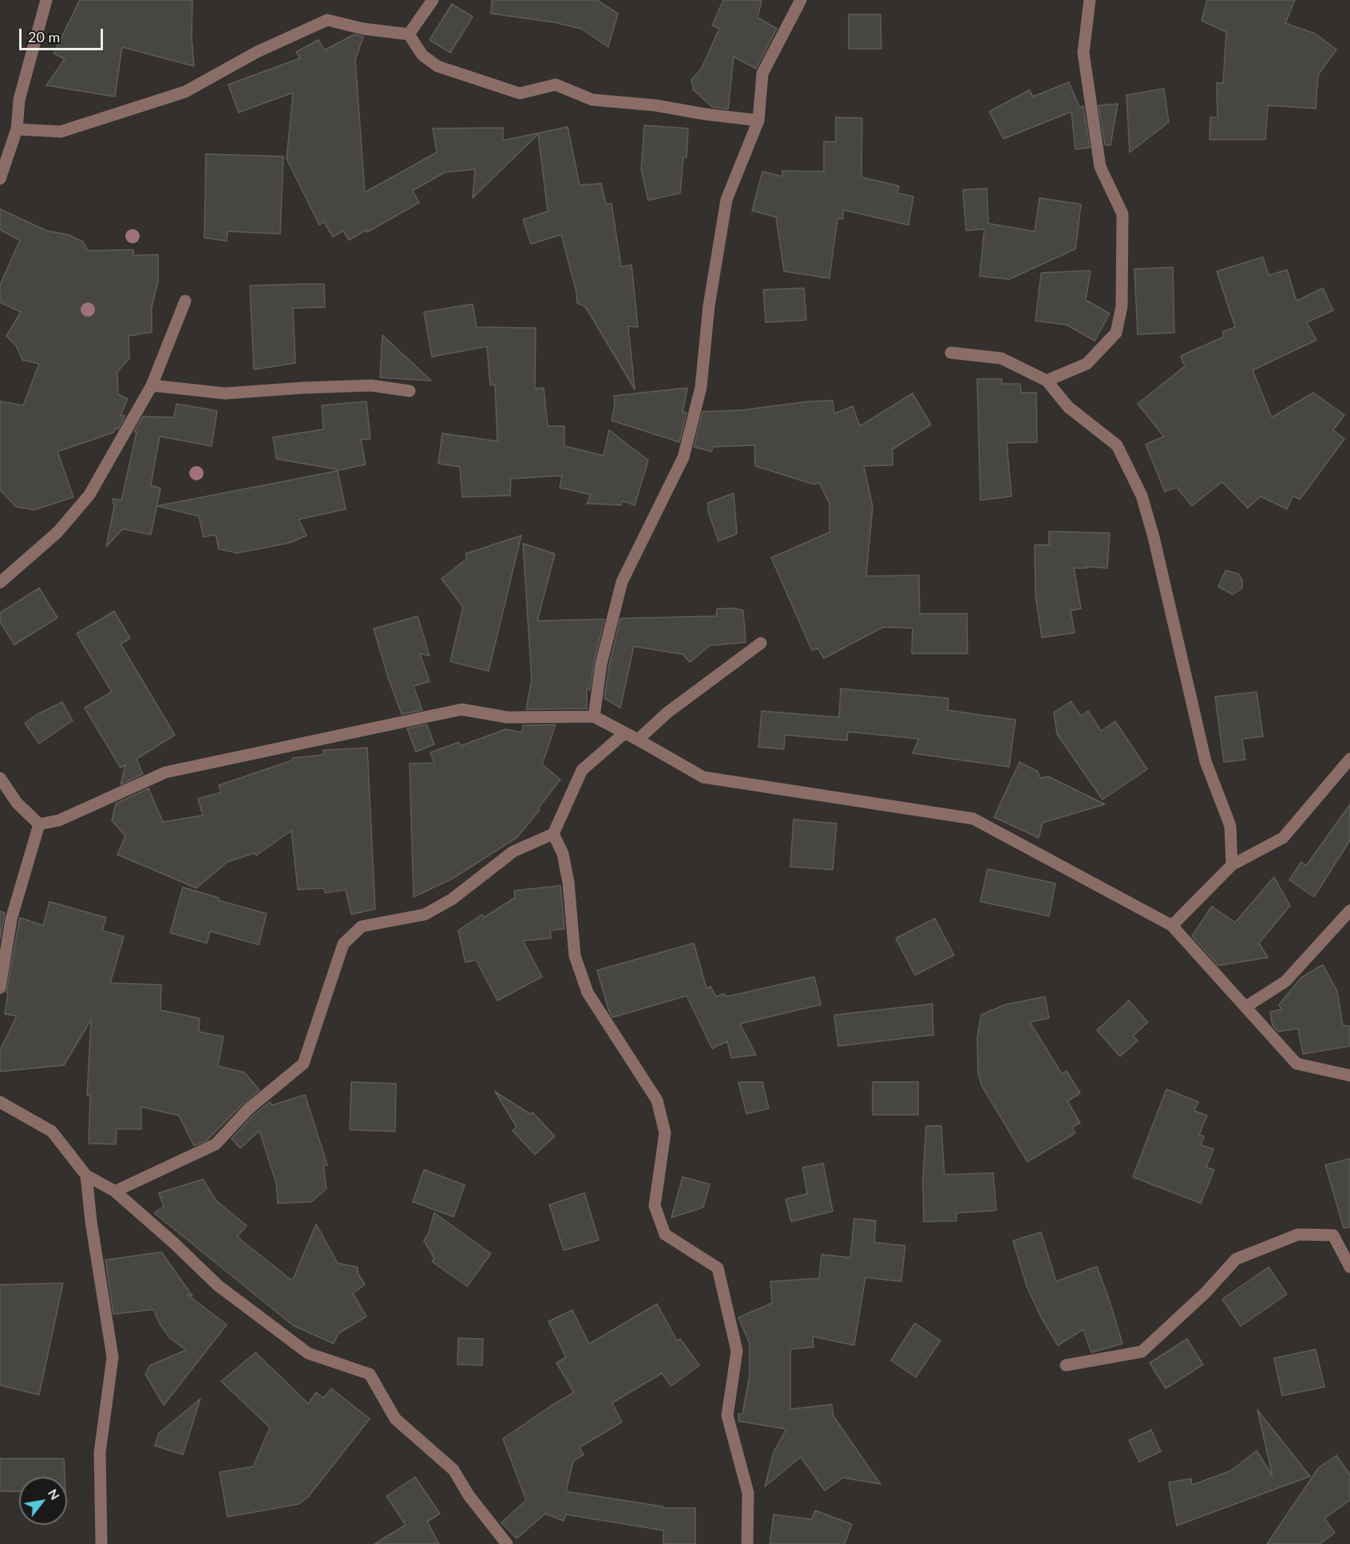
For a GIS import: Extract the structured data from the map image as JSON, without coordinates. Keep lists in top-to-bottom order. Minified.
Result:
{"scale_bar":"20 m","north":"top right"}
